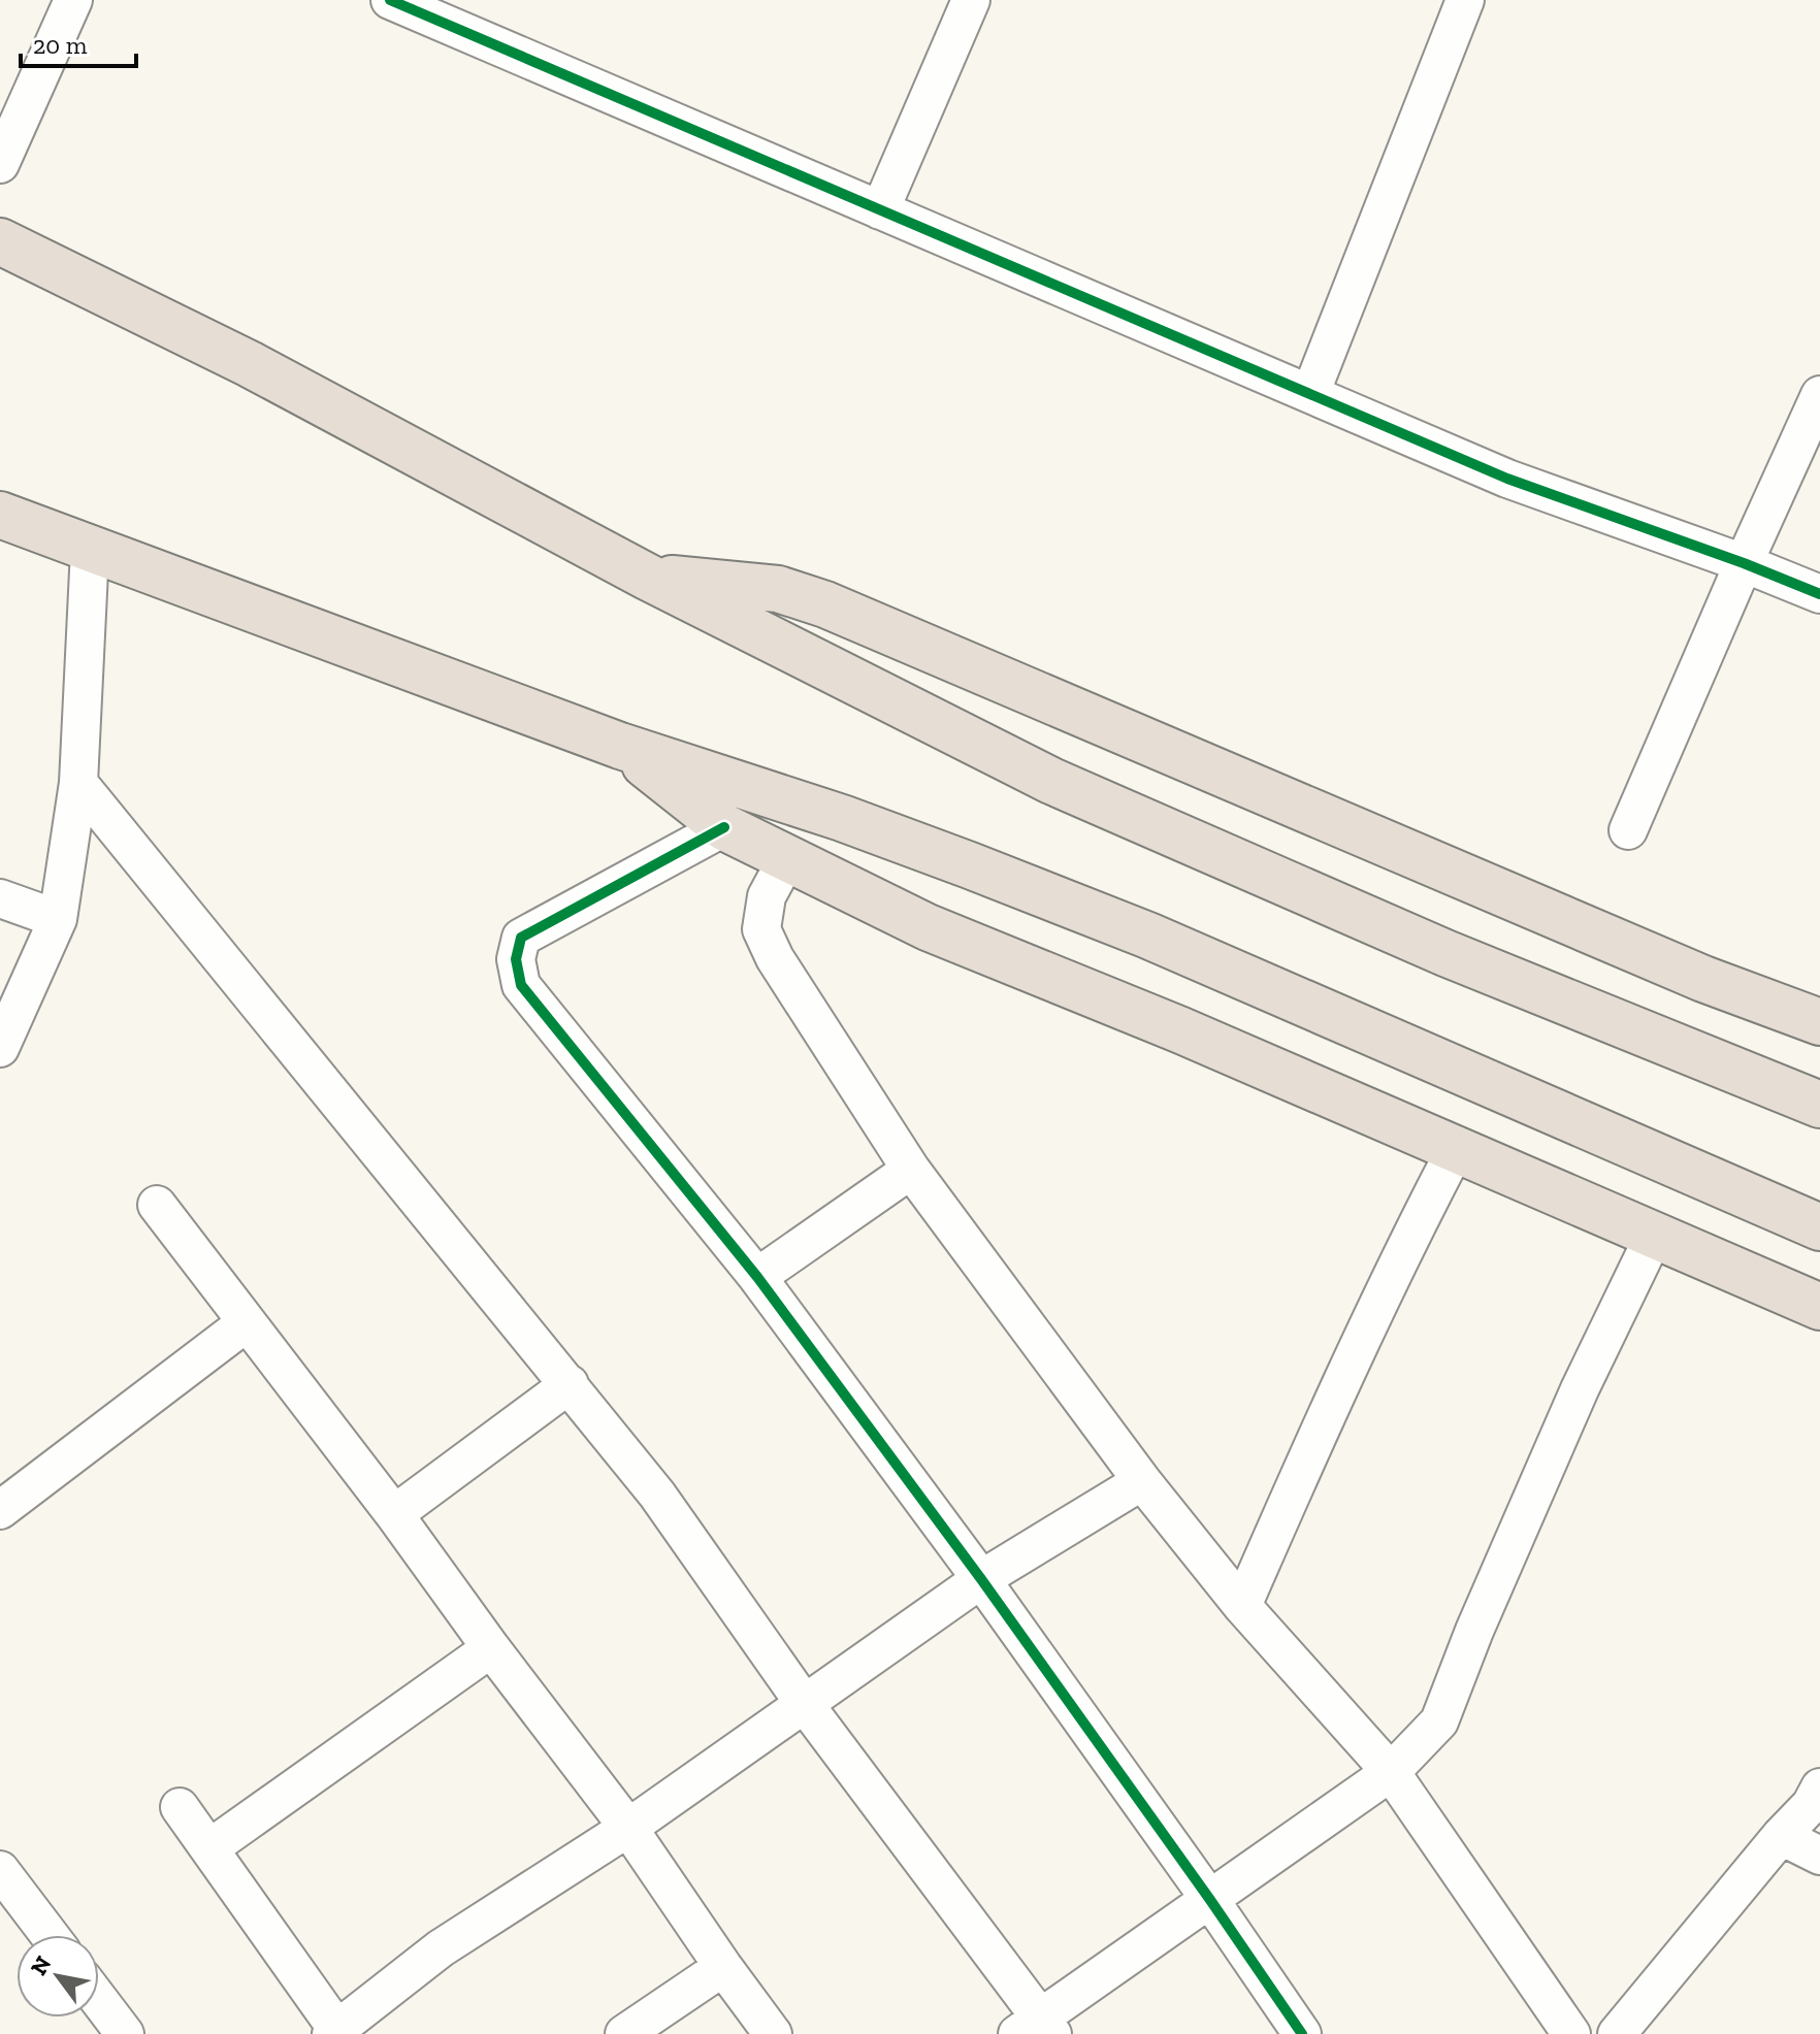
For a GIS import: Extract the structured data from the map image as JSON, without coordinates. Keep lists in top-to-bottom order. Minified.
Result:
{"scale_bar":"20 m","north":"top left"}
